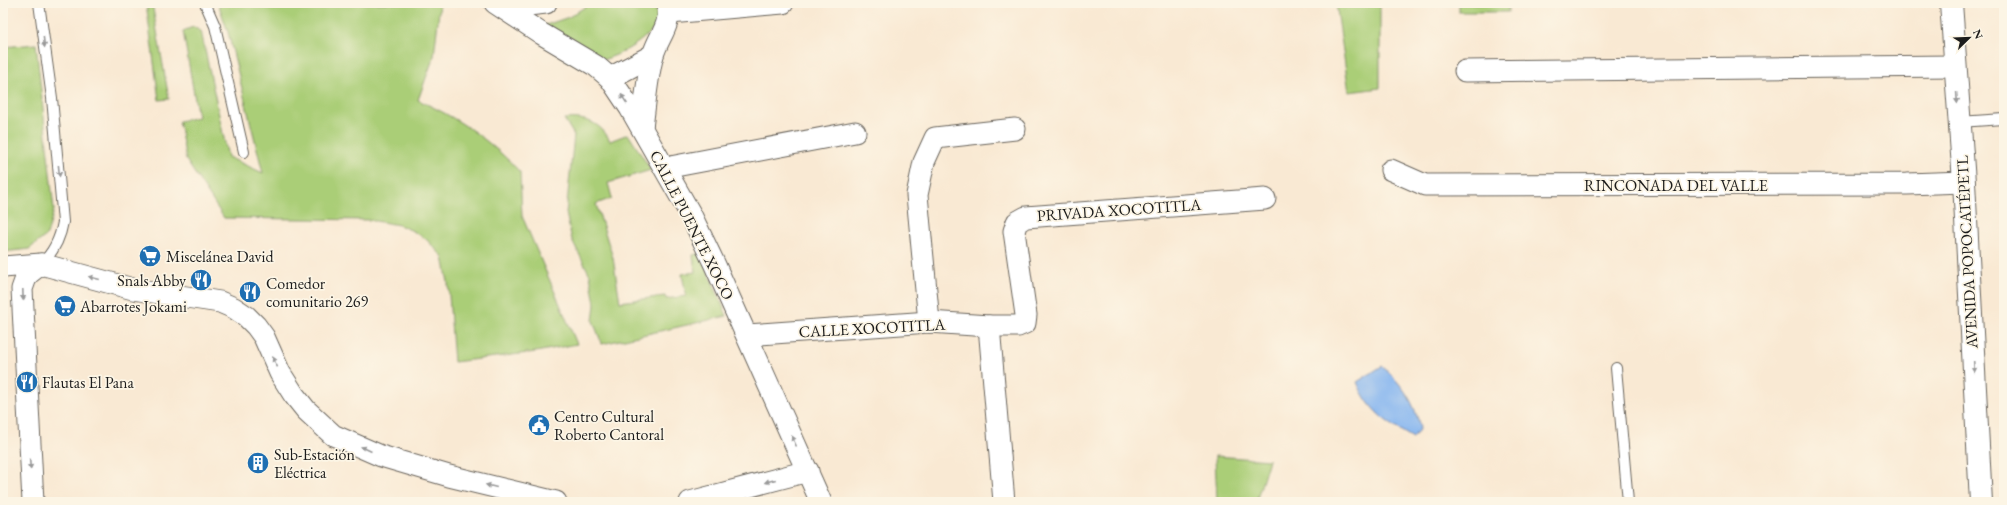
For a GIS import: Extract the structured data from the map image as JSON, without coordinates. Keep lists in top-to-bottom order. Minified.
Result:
{"streets":{"main road":["AVENIDA POPOCATÉPETL"],"street":["RINCONADA DEL VALLE","PRIVADA XOCOTITLA","CALLE PUENTE XOCO","CALLE XOCOTITLA"]},"crossings":[["RINCONADA DEL VALLE","AVENIDA POPOCATÉPETL"],["PRIVADA XOCOTITLA","CALLE XOCOTITLA"],["CALLE PUENTE XOCO","CALLE XOCOTITLA"]],"one_way":["AVENIDA POPOCATÉPETL"],"places":{"supermarket":["Miscelánea David","Abarrotes Jokami"],"restaurant":["Snals Abby","Comedor comunitario 269","Flautas El Pana"],"public building":["Centro Cultural Roberto Cantoral"],"building":["Sub-Estación Eléctrica"]},"north":"top right"}
